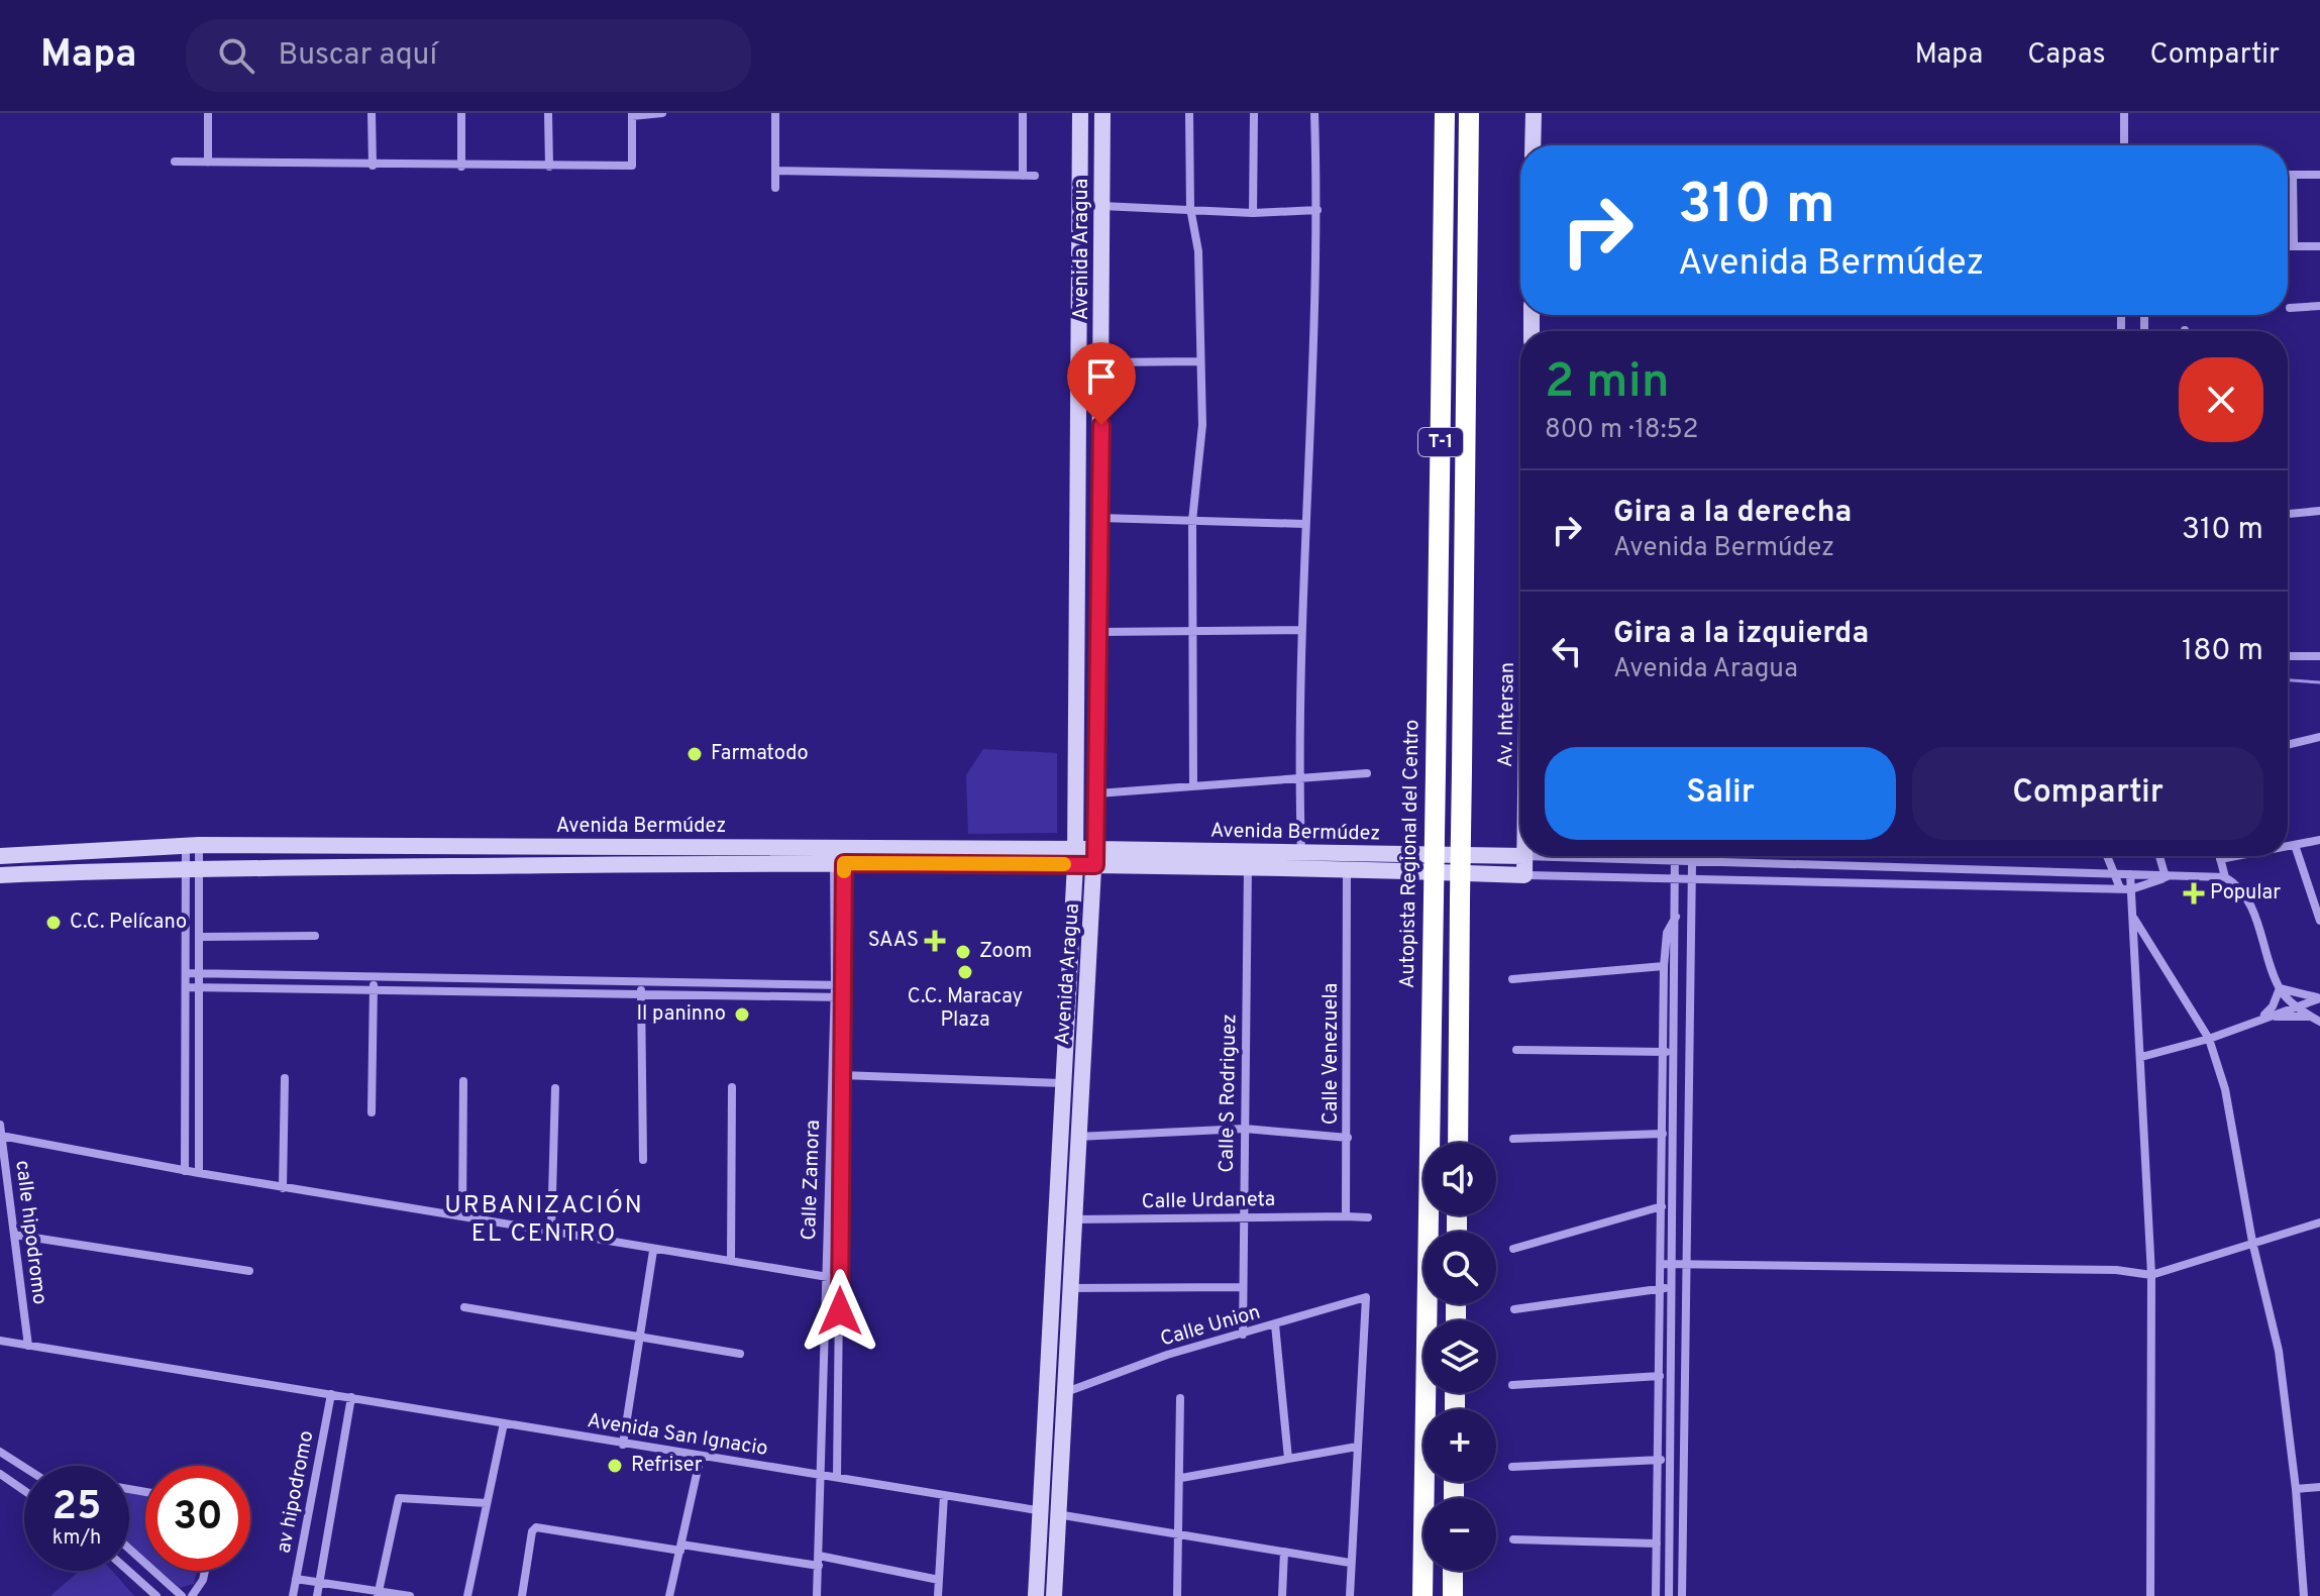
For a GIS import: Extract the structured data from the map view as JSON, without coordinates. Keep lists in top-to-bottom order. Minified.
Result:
{"streets":{"highway":["T-1","Autopista Regional del Centro"],"street":["Avenida Aragua","Av. Intersan","Avenida Bermúdez","Calle Venezuela","Calle S Rodriguez","Calle Zamora","Calle Urdaneta","calle hipodromo","Calle Union","Avenida San Ignacio","av hipodromo"]},"crossings":[["Avenida Aragua","Avenida Bermúdez"],["Avenida Aragua","Calle Urdaneta"],["Avenida Aragua","Calle Union"],["Avenida Aragua","Avenida San Ignacio"],["Av. Intersan","Avenida Bermúdez"],["Avenida Bermúdez","Calle Venezuela"],["Avenida Bermúdez","Calle S Rodriguez"],["Avenida Bermúdez","Calle Zamora"],["Calle Venezuela","Calle Urdaneta"],["Calle S Rodriguez","Calle Urdaneta"],["Calle S Rodriguez","Calle Union"],["Calle Zamora","Avenida San Ignacio"],["calle hipodromo","Avenida San Ignacio"],["Avenida San Ignacio","av hipodromo"]],"districts":["URBANIZACIÓN EL CENTRO"],"places":{"other":["Farmatodo","C.C. Pelícano","Zoom","C.C. Maracay Plaza","Il paninno","Refriser"],"health":["Popular","SAAS"]},"page":{"header":"Mapa","search":"Buscar aquí","nav":["Mapa","Capas","Compartir"],"turn":["310 m","Avenida Bermúdez"],"heading":["2 min","800 m · 18:52"],"list":[{"name":"Gira a la derecha","note":"Avenida Bermúdez","value":"310 m"},{"name":"Gira a la izquierda","note":"Avenida Aragua","value":"180 m"}],"buttons":["Salir","Compartir"],"map_buttons":["+","−"],"speed":"25 km/h","limit":"30"}}
